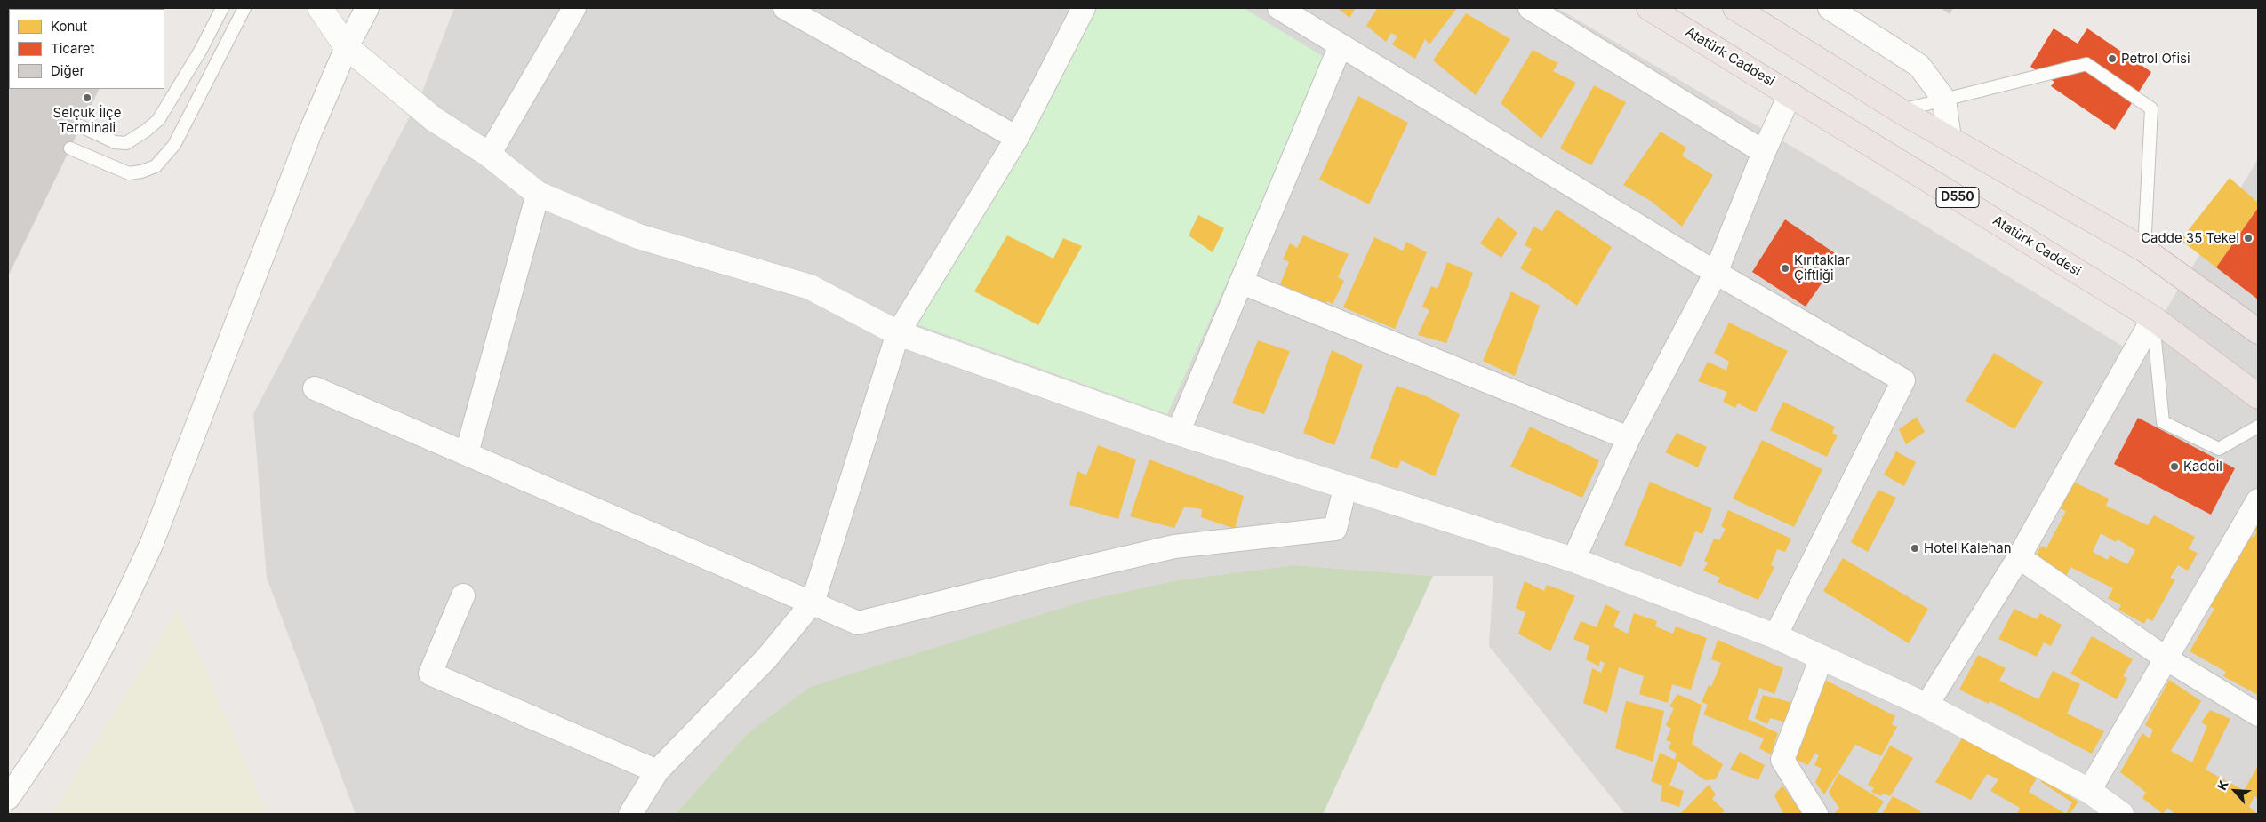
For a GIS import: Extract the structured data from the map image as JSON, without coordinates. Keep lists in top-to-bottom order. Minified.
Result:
{"streets":{"highway":["Atatürk Caddesi","D550"]},"places":["Petrol Ofisi","Selçuk İlçe Terminali","Cadde 35 Tekel","Kırıtaklar Çiftliği","Kadoil","Hotel Kalehan"],"legend":["Konut","Ticaret","Diğer"],"north":"top left"}
